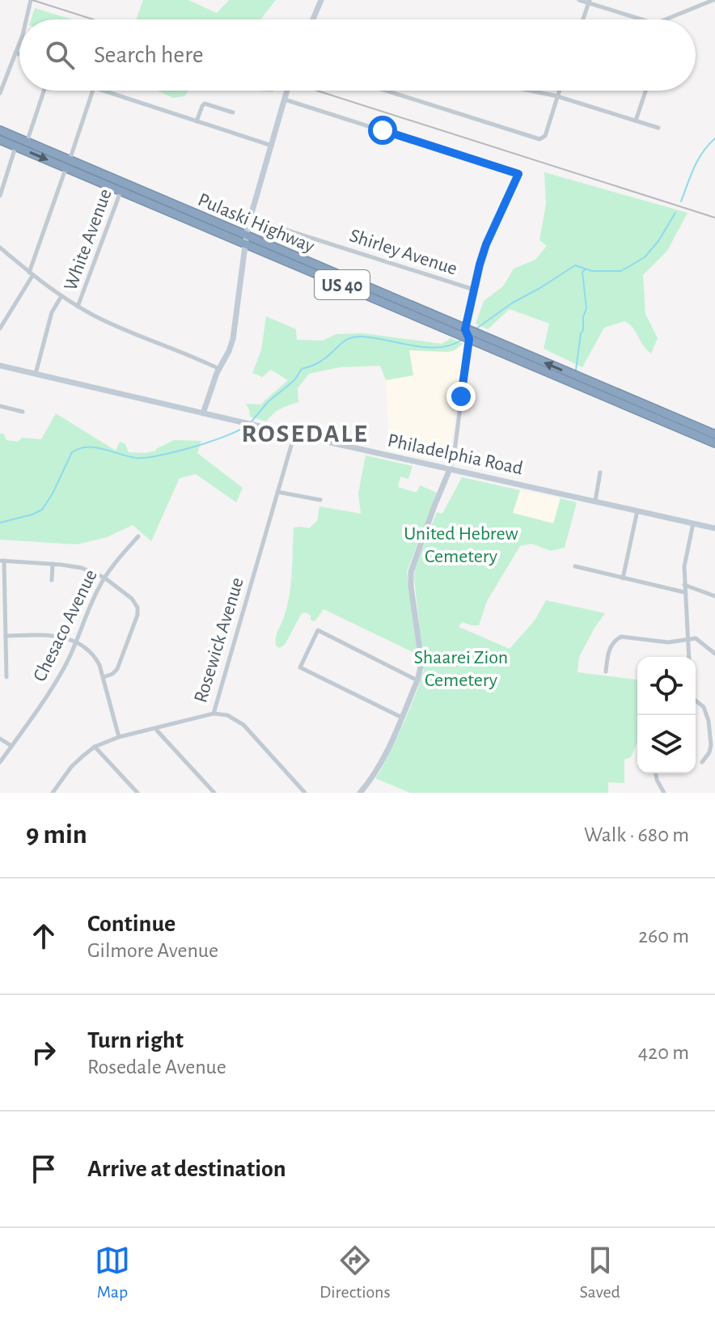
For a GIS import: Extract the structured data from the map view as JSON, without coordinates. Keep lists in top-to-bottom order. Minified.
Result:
{"streets":{"highway":["Pulaski Highway","US 40"],"main road":["Philadelphia Road"],"street":["White Avenue","Shirley Avenue","Chesaco Avenue","Rosewick Avenue"]},"crossings":[["Pulaski Highway","White Avenue"],["Philadelphia Road","Rosewick Avenue"]],"districts":["ROSEDALE"],"parks":["United Hebrew Cemetery","Shaarei Zion Cemetery"],"page":{"search":"Search here","heading":["9 min","Walk · 680 m"],"list":[["Continue","Gilmore Avenue","260 m"],["Turn right","Rosedale Avenue","420 m"],"Arrive at destination"],"nav":["Map","Directions","Saved"]}}
